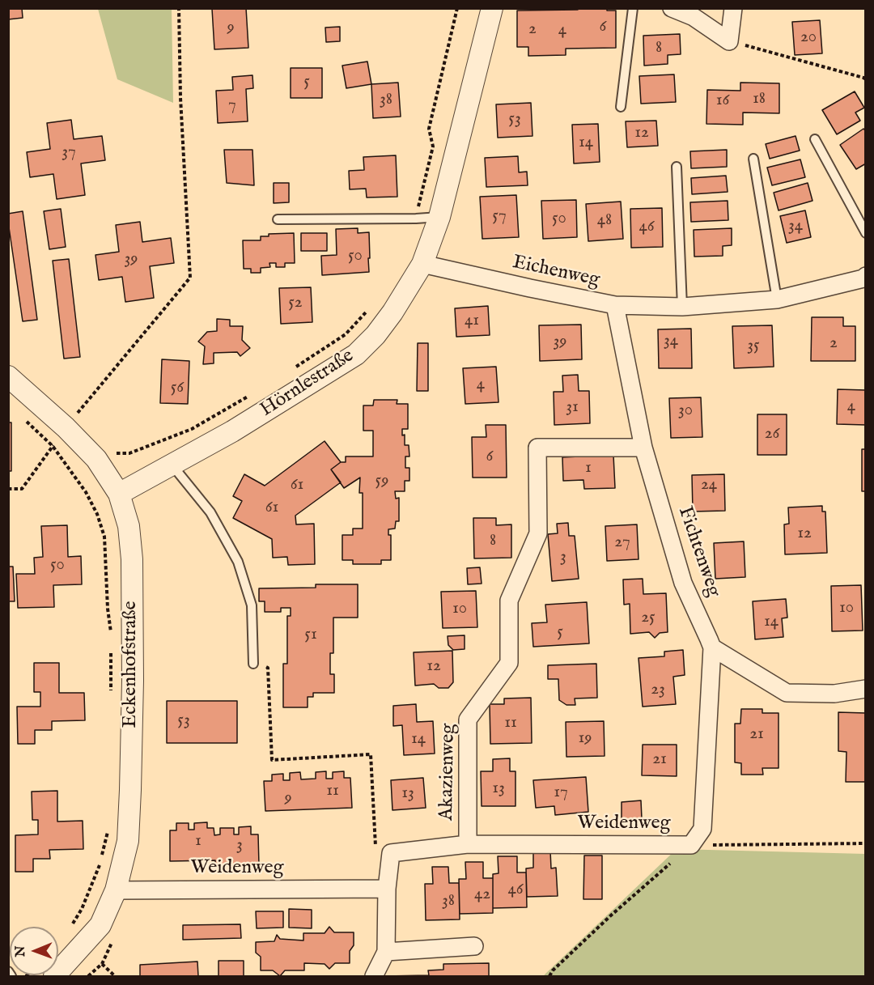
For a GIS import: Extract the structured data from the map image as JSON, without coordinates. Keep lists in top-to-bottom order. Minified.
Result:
{"streets":{"street":["Eichenweg","Hörnlestraße","Fichtenweg","Eckenhofstraße","Akazienweg","Weidenweg"]},"crossings":[["Eichenweg","Hörnlestraße"],["Eichenweg","Fichtenweg"],["Hörnlestraße","Eckenhofstraße"],["Fichtenweg","Akazienweg"],["Fichtenweg","Weidenweg"],["Eckenhofstraße","Weidenweg"],["Akazienweg","Weidenweg"]],"house_numbers":["6","9","2","4","20","8","5","18","38","16","7","53","12","14","37","57","50","48","34","46","50","39","52","41","34","39","2","35","4","56","4","31","30","26","6","1","59","61","24","61","12","8","27","3","50","10","10","25","14","5","51","12","23","53","11","21","19","14","21","13","11","17","13","9","1","3","46","42","38"],"north":"left"}
